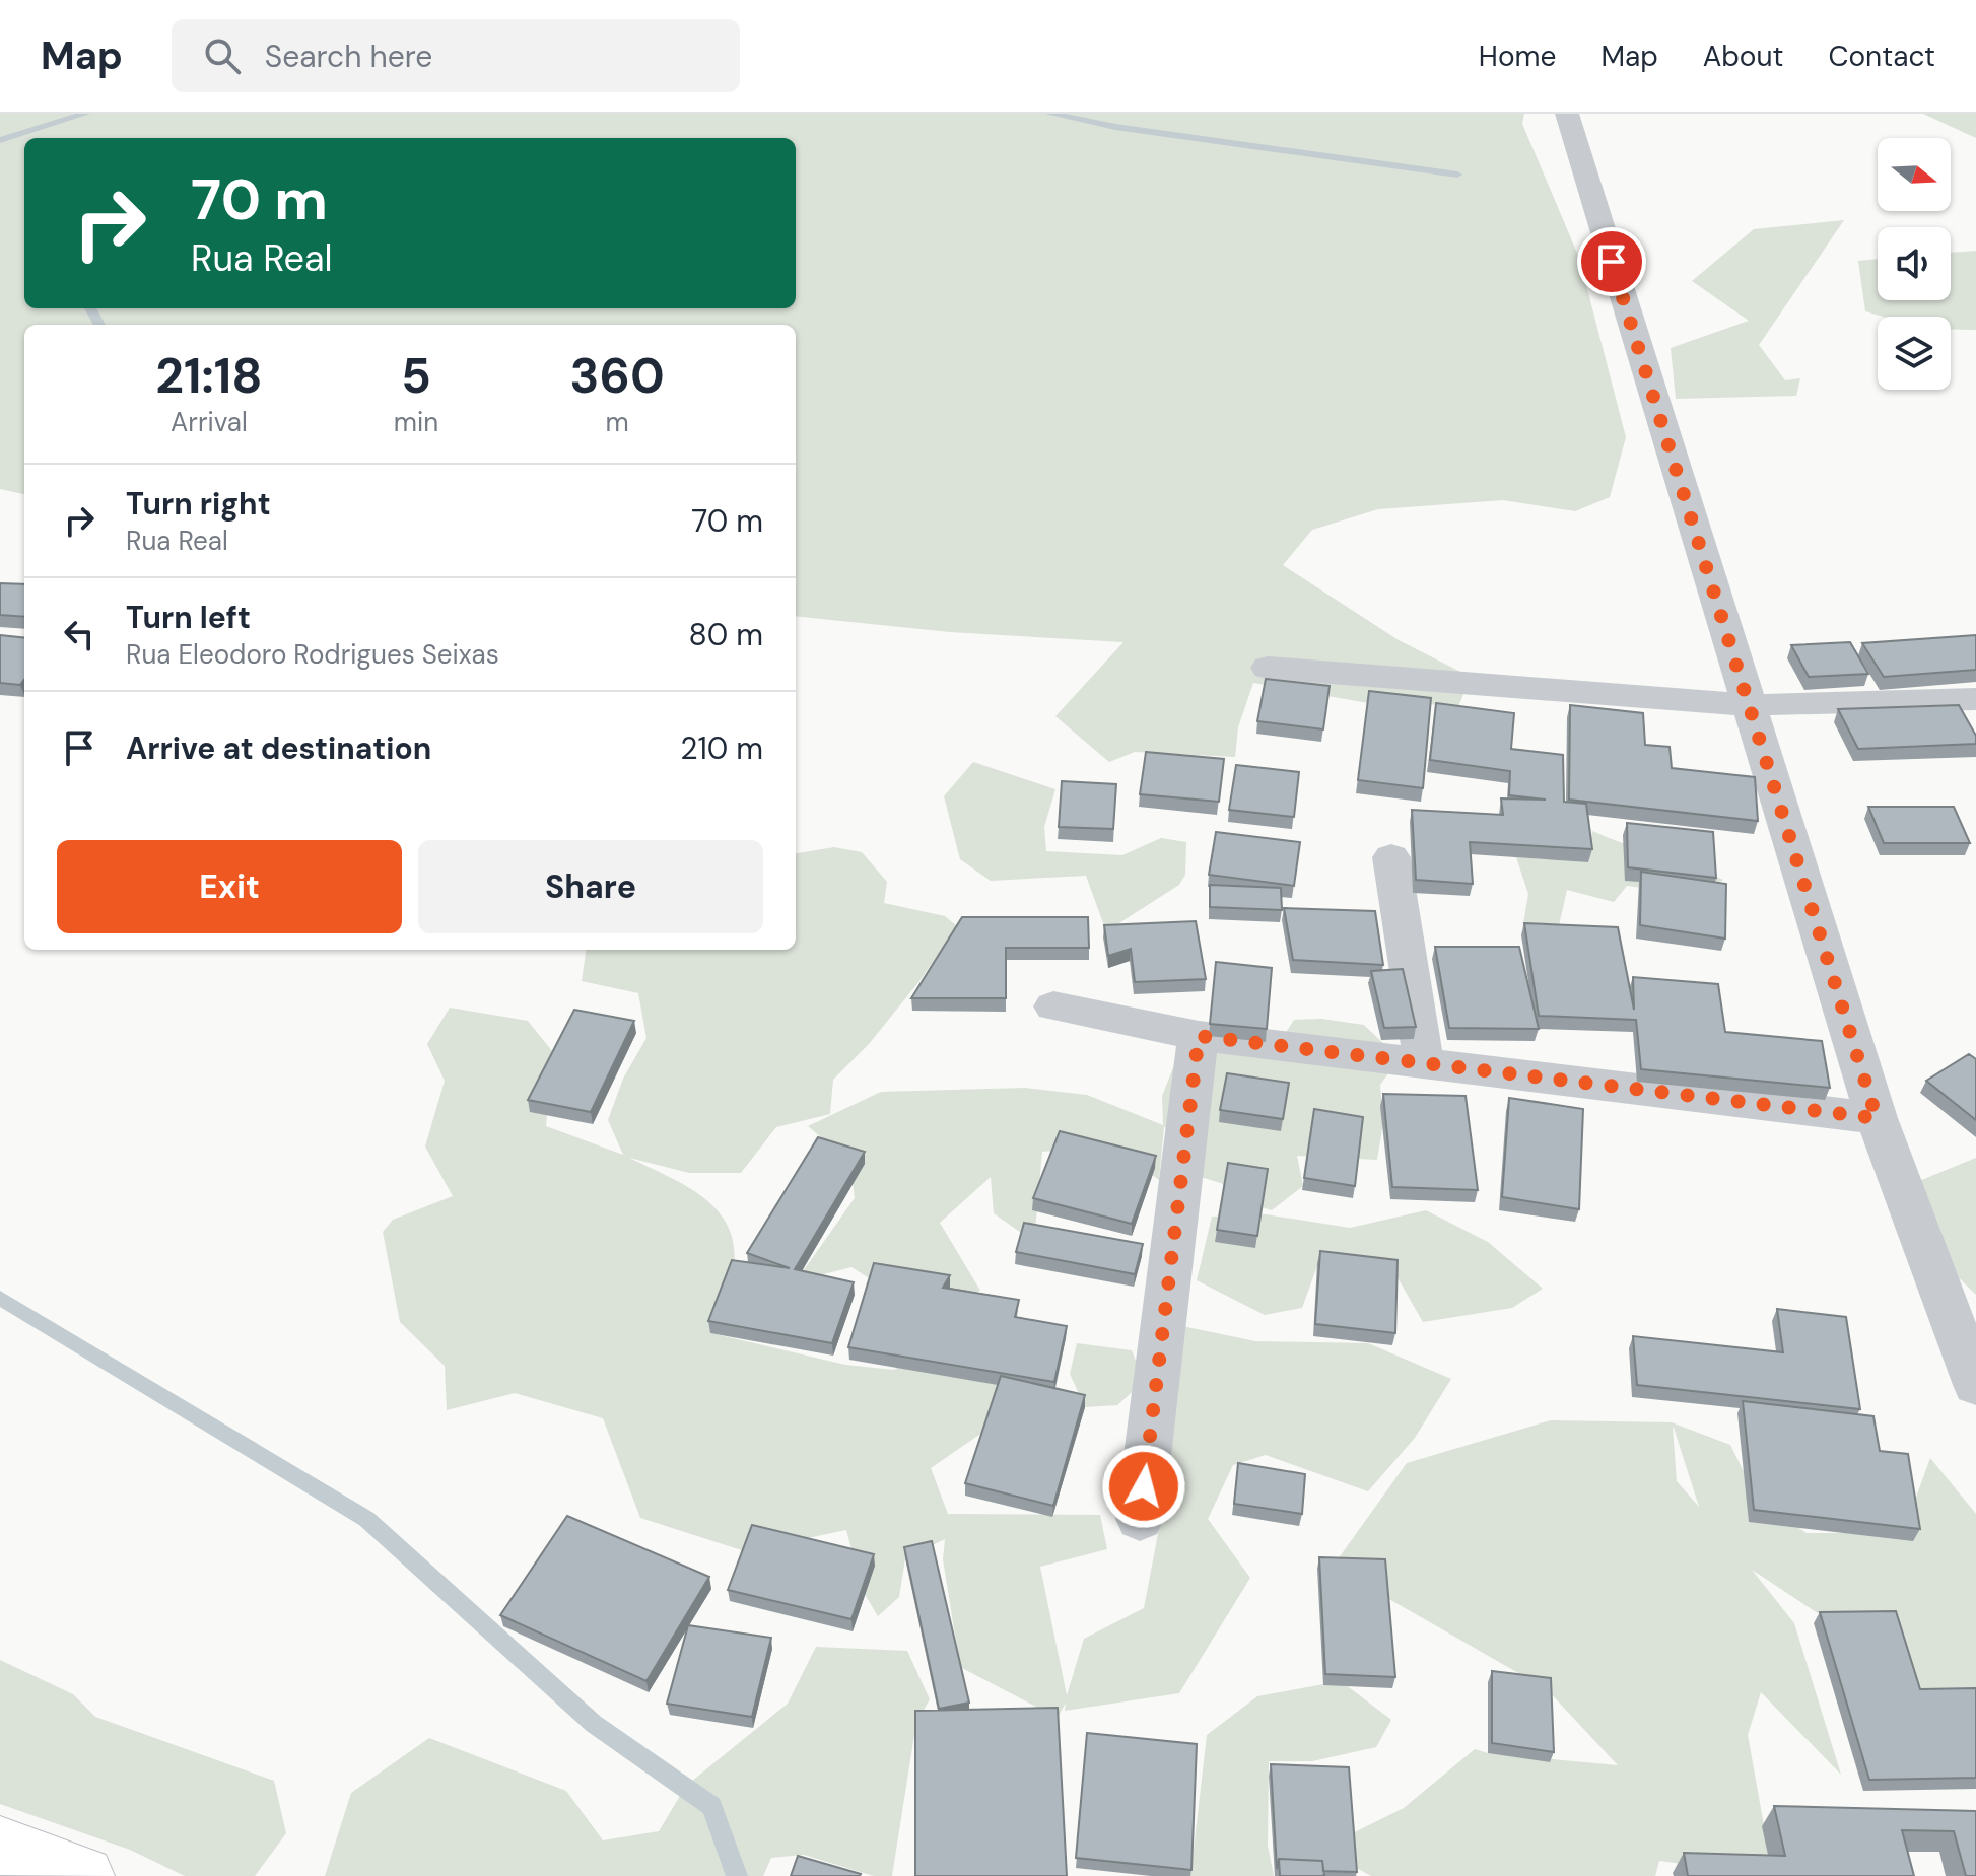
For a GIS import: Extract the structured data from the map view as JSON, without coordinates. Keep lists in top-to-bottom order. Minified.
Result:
{"north":"right","page":{"header":"Map","search":"Search here","nav":["Home","Map","About","Contact"],"turn":["70 m","Rua Real"],"eta":["21:18","Arrival","5","min","360","m"],"list":[{"name":"Turn right","note":"Rua Real","value":"70 m"},{"name":"Turn left","note":"Rua Eleodoro Rodrigues Seixas","value":"80 m"},{"name":"Arrive at destination","value":"210 m"}],"buttons":["Exit","Share"]}}
